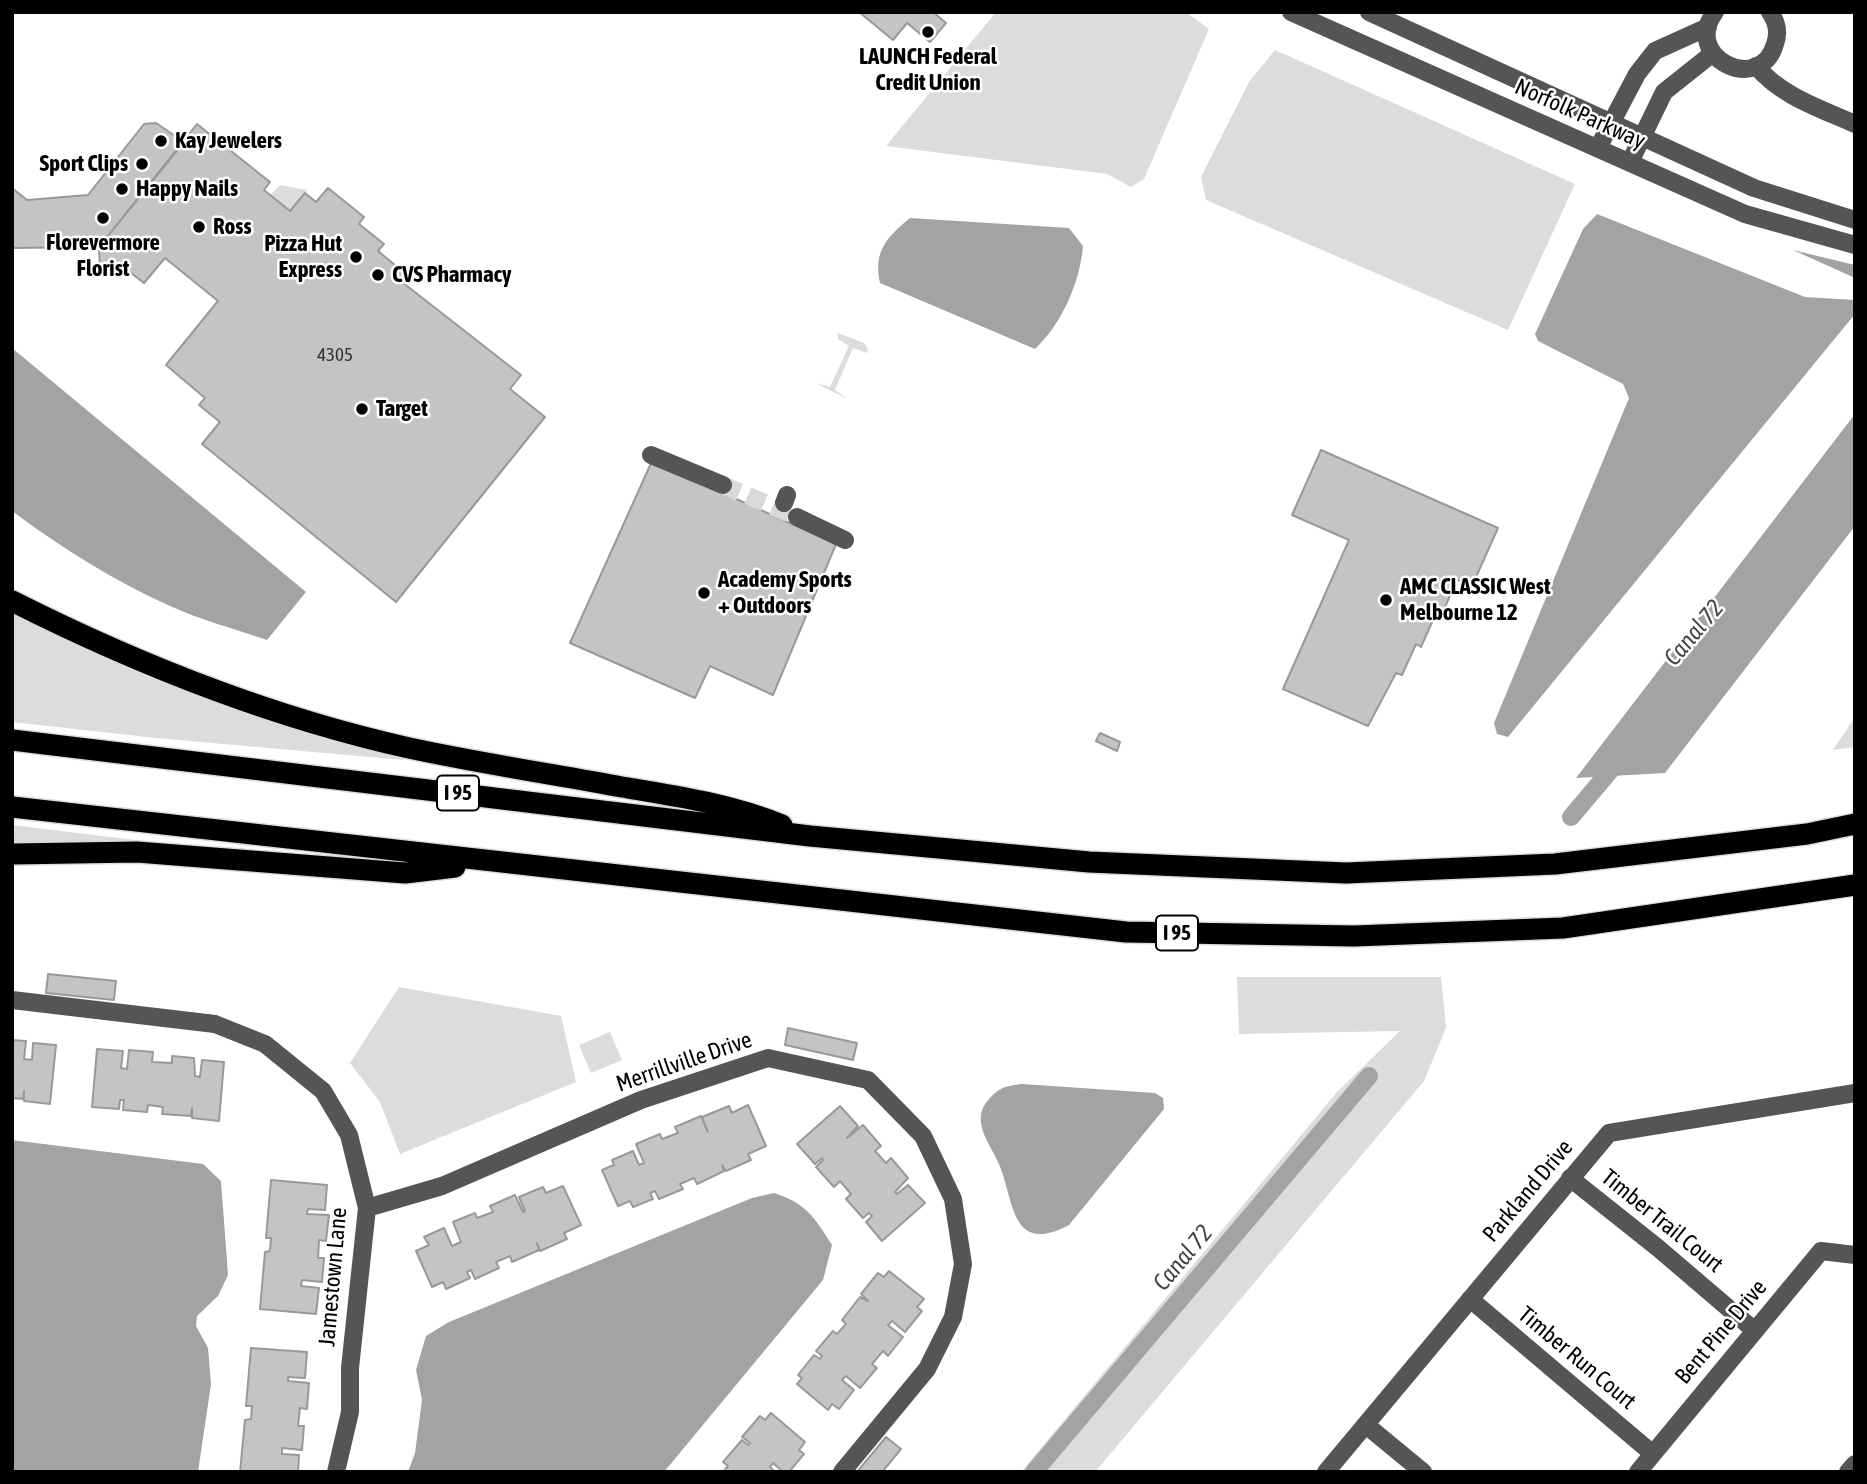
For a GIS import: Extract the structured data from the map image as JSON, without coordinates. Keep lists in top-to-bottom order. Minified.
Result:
{"streets":{"highway":["I 95"],"street":["Norfolk Parkway","Merrillville Drive","Parkland Drive","Timber Trail Court","Jamestown Lane","Bent Pine Drive","Timber Run Court"]},"crossings":[["Merrillville Drive","Jamestown Lane"],["Parkland Drive","Timber Trail Court"],["Parkland Drive","Timber Run Court"],["Timber Trail Court","Bent Pine Drive"],["Bent Pine Drive","Timber Run Court"]],"water":["Canal 72"],"places":["LAUNCH Federal Credit Union","Kay Jewelers","Sport Clips","Happy Nails","Florevermore Florist","Ross","Pizza Hut Express","CVS Pharmacy","Target","Academy Sports + Outdoors","AMC CLASSIC West Melbourne 12"],"house_numbers":["4305"]}
